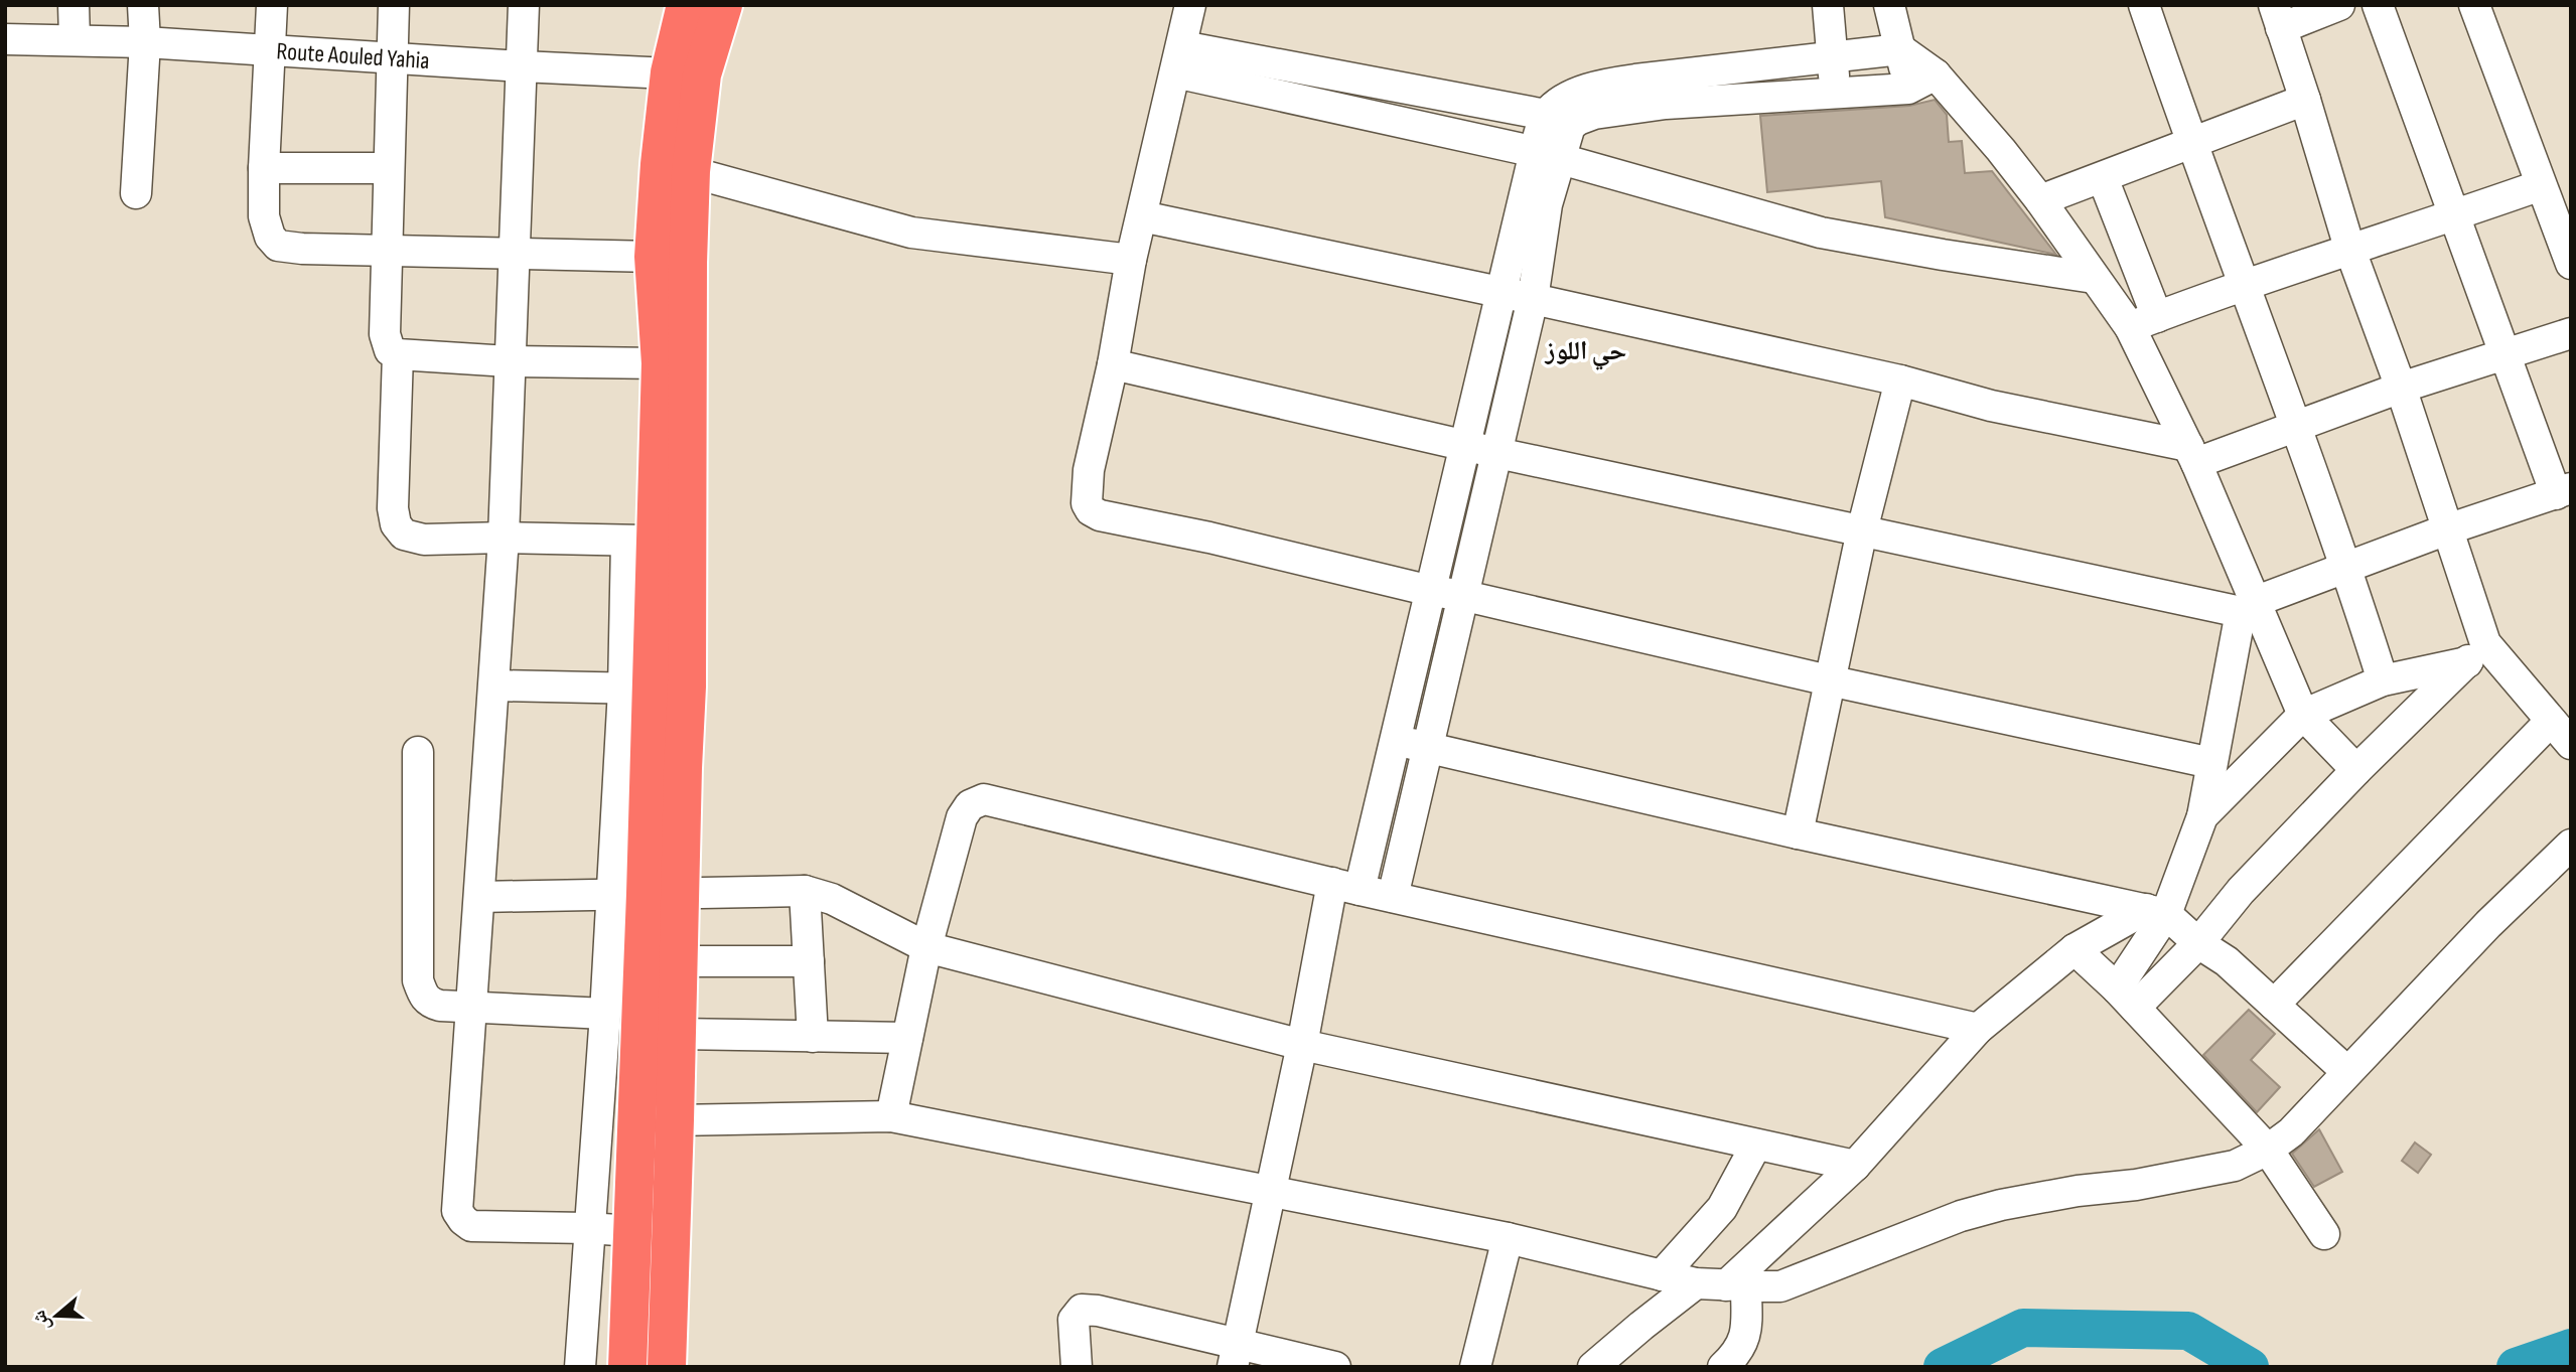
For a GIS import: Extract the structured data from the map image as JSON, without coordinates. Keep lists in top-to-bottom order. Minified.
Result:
{"streets":{"street":["Route Aouled Yahia"]},"districts":["حي اللوز"],"north":"left"}
